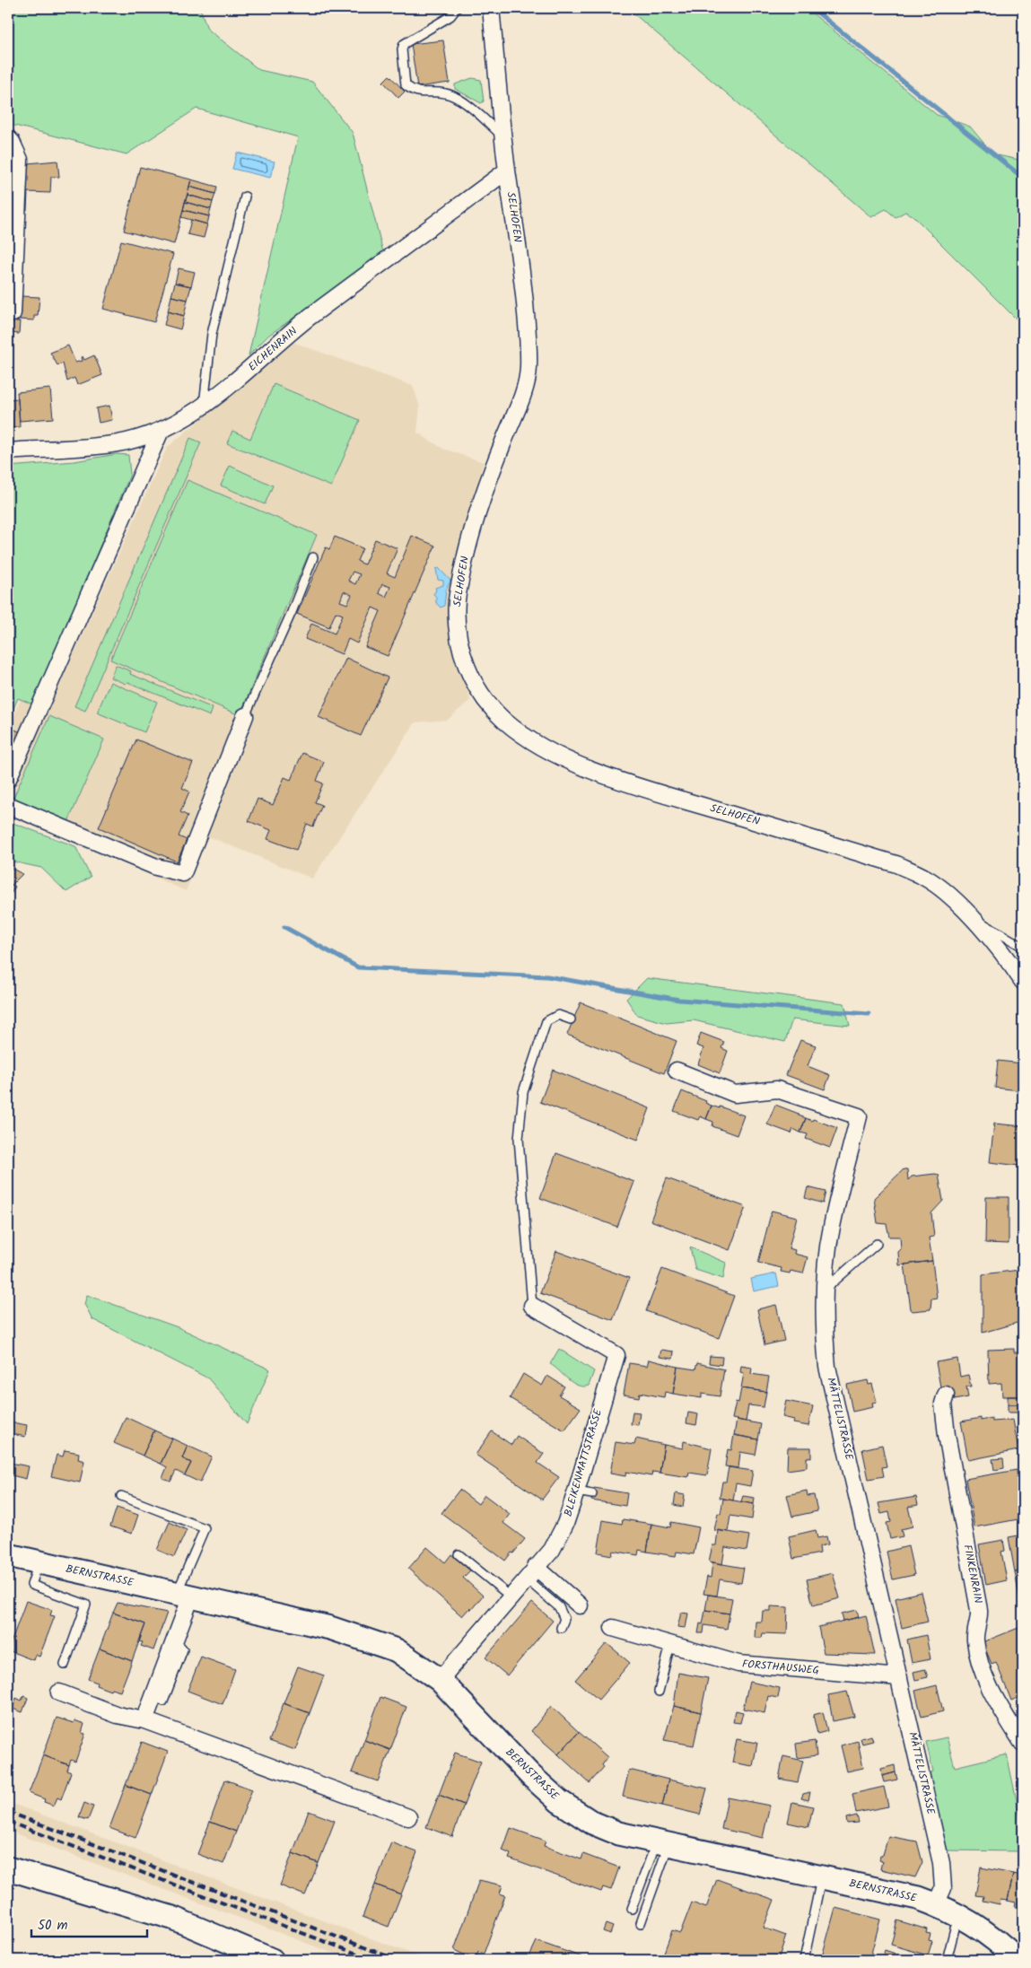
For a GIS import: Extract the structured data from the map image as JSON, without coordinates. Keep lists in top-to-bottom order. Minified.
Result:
{"streets":{"street":["SELHOFEN","EICHENRAIN","MÄTTELISTRASSE","BLEIKENMATTSTRASSE","FINKENRAIN","BERNSTRASSE","FORSTHAUSWEG"]},"crossings":[["SELHOFEN","EICHENRAIN"],["MÄTTELISTRASSE","BERNSTRASSE"],["MÄTTELISTRASSE","FORSTHAUSWEG"],["BLEIKENMATTSTRASSE","BERNSTRASSE"]],"scale_bar":"50 m"}
